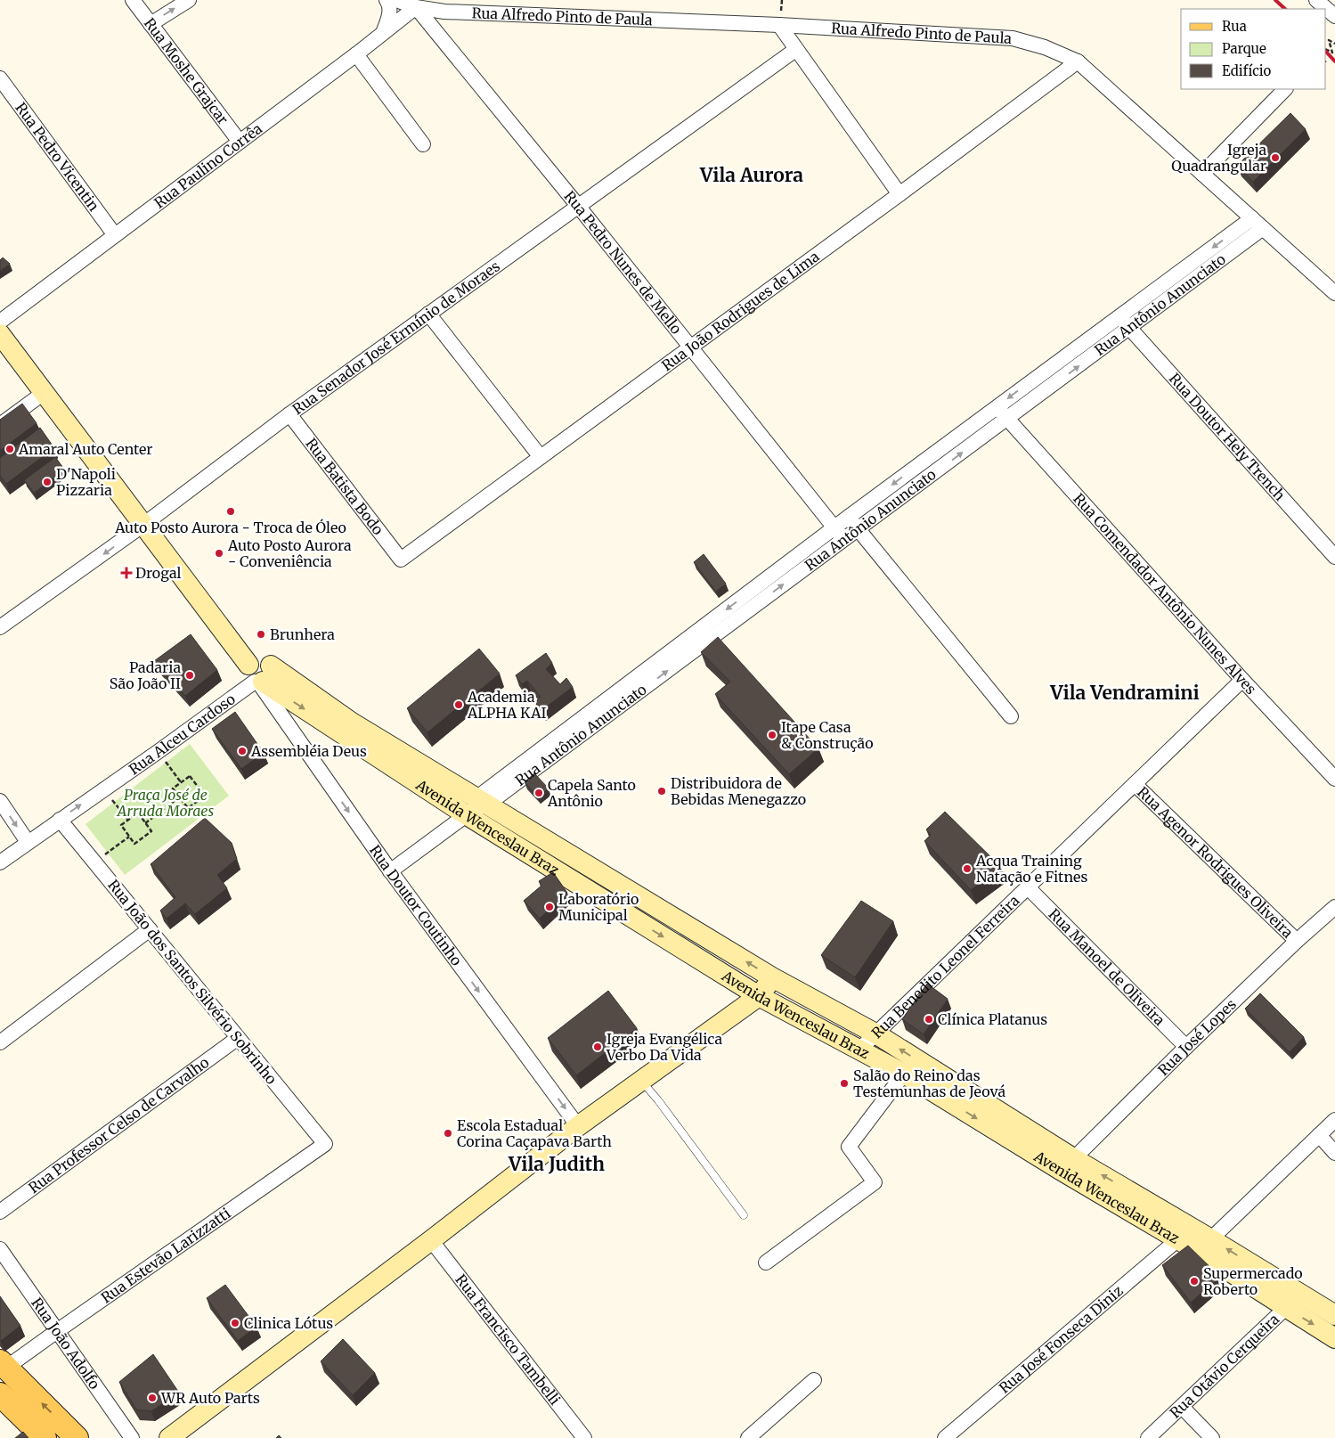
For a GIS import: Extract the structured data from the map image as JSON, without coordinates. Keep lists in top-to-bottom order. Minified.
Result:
{"streets":{"main road":["Avenida Wenceslau Braz","Rua Doutor Coutinho"],"street":["Rua Alfredo Pinto de Paula","Rua Moshe Grajcar","Rua Pedro Vicentin","Rua Paulino Corrêa","Rua Pedro Nunes de Mello","Rua Antônio Anunciato","Rua João Rodrigues de Lima","Rua Senador José Ermínio de Moraes","Rua Doutor Hely Trench","Rua Batista Bodo","Rua Comendador Antônio Nunes Alves","Rua Alceu Cardoso","Rua Agenor Rodrigues Oliveira","Rua Benedito Leonel Ferreira","Rua Manoel de Oliveira","Rua João dos Santos Silvério Sobrinho","Rua José Lopes","Rua Professor Celso de Carvalho","Rua Estevão Larizzatti","Rua Francisco Tambelli","Rua José Fonseca Diniz","Rua João Adolfo","Rua Otávio Cerqueira"]},"crossings":[["Rua Alfredo Pinto de Paula","Rua Paulino Corrêa"],["Rua Alfredo Pinto de Paula","Rua Pedro Nunes de Mello"],["Rua Alfredo Pinto de Paula","Rua Antônio Anunciato"],["Rua Alfredo Pinto de Paula","Rua João Rodrigues de Lima"],["Rua Moshe Grajcar","Rua Paulino Corrêa"],["Rua Pedro Vicentin","Rua Paulino Corrêa"],["Rua Paulino Corrêa","Rua Pedro Nunes de Mello"],["Rua Pedro Nunes de Mello","Rua Antônio Anunciato"],["Rua Pedro Nunes de Mello","Rua João Rodrigues de Lima"],["Rua Pedro Nunes de Mello","Rua Senador José Ermínio de Moraes"],["Rua Antônio Anunciato","Rua Doutor Hely Trench"],["Rua Antônio Anunciato","Rua Comendador Antônio Nunes Alves"],["Rua Antônio Anunciato","Avenida Wenceslau Braz"],["Rua Antônio Anunciato","Rua Doutor Coutinho"],["Rua João Rodrigues de Lima","Rua Batista Bodo"],["Rua Senador José Ermínio de Moraes","Rua Batista Bodo"],["Rua Senador José Ermínio de Moraes","Rua Doutor Coutinho"],["Rua Comendador Antônio Nunes Alves","Rua Benedito Leonel Ferreira"],["Rua Alceu Cardoso","Avenida Wenceslau Braz"],["Rua Alceu Cardoso","Rua Doutor Coutinho"],["Rua Alceu Cardoso","Rua João dos Santos Silvério Sobrinho"],["Avenida Wenceslau Braz","Rua Doutor Coutinho"],["Avenida Wenceslau Braz","Rua Benedito Leonel Ferreira"],["Avenida Wenceslau Braz","Rua José Lopes"],["Avenida Wenceslau Braz","Rua José Fonseca Diniz"],["Avenida Wenceslau Braz","Rua Otávio Cerqueira"],["Rua Agenor Rodrigues Oliveira","Rua Benedito Leonel Ferreira"],["Rua Agenor Rodrigues Oliveira","Rua José Lopes"],["Rua Benedito Leonel Ferreira","Rua Manoel de Oliveira"],["Rua Manoel de Oliveira","Rua José Lopes"],["Rua João dos Santos Silvério Sobrinho","Rua Professor Celso de Carvalho"],["Rua João dos Santos Silvério Sobrinho","Rua Estevão Larizzatti"],["Rua Estevão Larizzatti","Rua João Adolfo"]],"one_way":["Rua Doutor Coutinho"],"districts":["Vila Aurora","Vila Vendramini","Vila Judith"],"parks":["Praça José de Arruda Moraes"],"places":{"other":["Igreja Quadrangular","Amaral Auto Center","D'Napoli Pizzaria","Auto Posto Aurora - Troca de Óleo","Auto Posto Aurora - Conveniência","Brunhera","Padaria São João II","Academia ALPHA KAI","Itape Casa & Construção","Assembléia Deus","Distribuidora de Bebidas Menegazzo","Capela Santo Antônio","Acqua Training Natação e Fitnes","Laboratório Municipal","Clínica Platanus","Igreja Evangélica Verbo Da Vida","Salão do Reino das Testemunhas de Jeová","Escola Estadual Corina Caçapava Barth","Supermercado Roberto","Clinica Lótus","WR Auto Parts"],"health":["Drogal"]},"legend":["Rua","Parque","Edifício"]}
